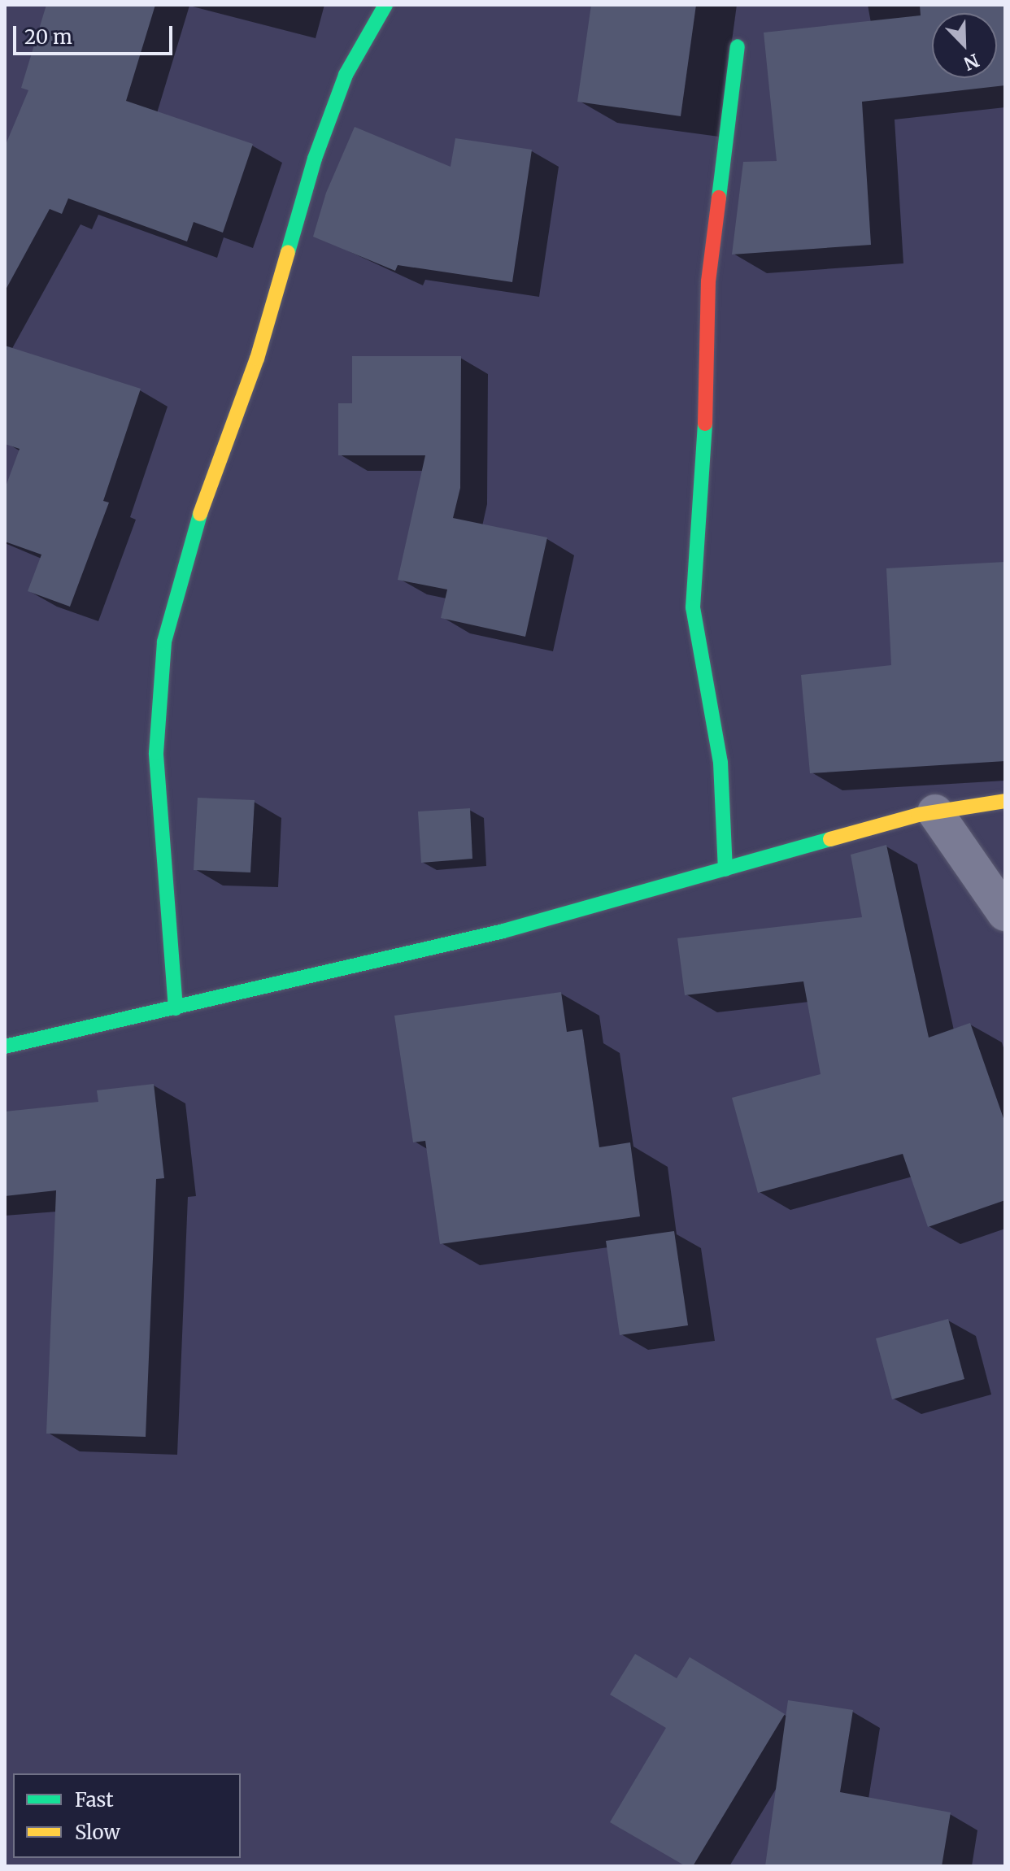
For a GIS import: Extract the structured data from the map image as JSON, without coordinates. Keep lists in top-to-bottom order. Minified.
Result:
{"legend":["Fast","Slow"],"scale_bar":"20 m","north":"bottom right"}
